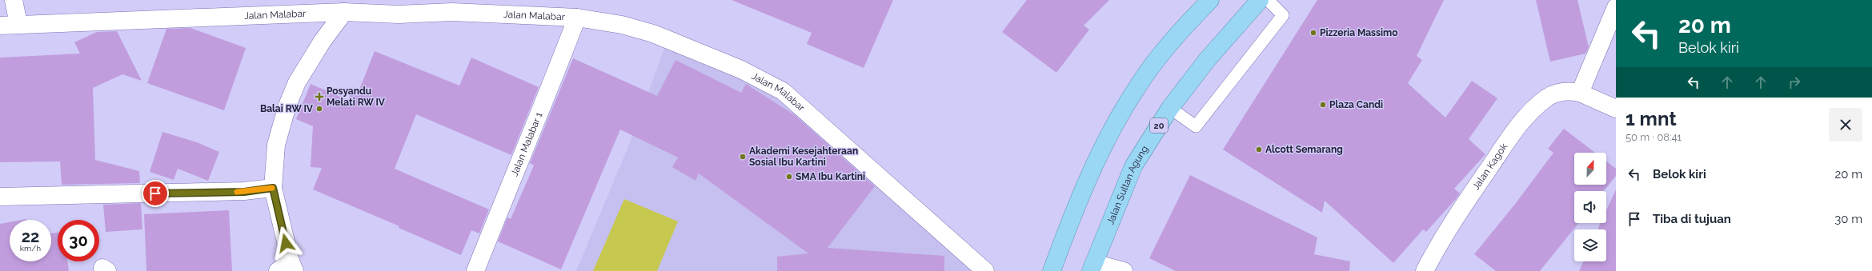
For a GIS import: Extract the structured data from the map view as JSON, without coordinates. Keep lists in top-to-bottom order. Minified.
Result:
{"streets":{"highway":["20","Jalan Sultan Agung"],"street":["Jalan Malabar","Jalan Malabar 1","Jalan Kagok"]},"crossings":[["Jalan Malabar","Jalan Malabar 1"]],"places":{"other":["Pizzeria Massimo","Plaza Candi","Balai RW IV","Alcott Semarang","Akademi Kesejahteraan Sosial Ibu Kartini","SMA Ibu Kartini"],"health":["Posyandu Melati RW IV"]},"north":"top","page":{"turn":["20 m","Belok kiri"],"heading":["1 mnt","50 m · 08:41"],"list":[{"name":"Belok kiri","value":"20 m"},{"name":"Tiba di tujuan","value":"30 m"}],"speed":"22 km/h","limit":"30"}}
